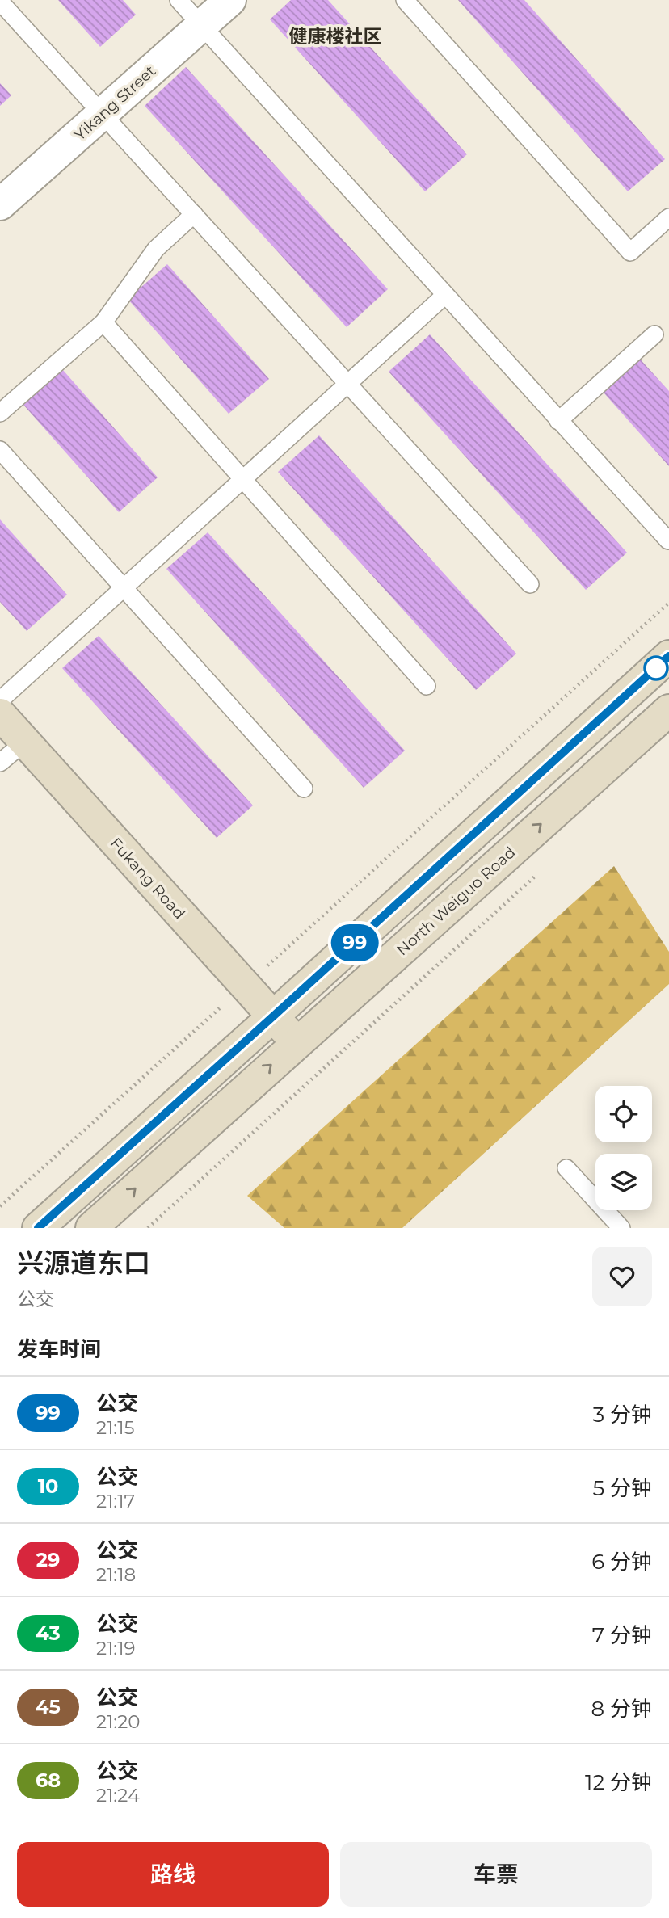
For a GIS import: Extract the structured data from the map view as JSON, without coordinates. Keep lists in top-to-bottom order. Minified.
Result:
{"streets":{"main road":["Fukang Road","North Weiguo Road"],"street":["Yikang Street"]},"crossings":[["Fukang Road","North Weiguo Road"]],"districts":["健康楼社区"],"lines":["bus line 99"],"page":{"on_map":"99","heading":[["兴源道东口","公交"],"发车时间"],"list":[{"mark":"99","name":"公交","note":"21:15","value":"3 分钟"},{"mark":"10","name":"公交","note":"21:17","value":"5 分钟"},{"mark":"29","name":"公交","note":"21:18","value":"6 分钟"},{"mark":"43","name":"公交","note":"21:19","value":"7 分钟"},{"mark":"45","name":"公交","note":"21:20","value":"8 分钟"},{"mark":"68","name":"公交","note":"21:24","value":"12 分钟"}],"buttons":["路线","车票"]}}
